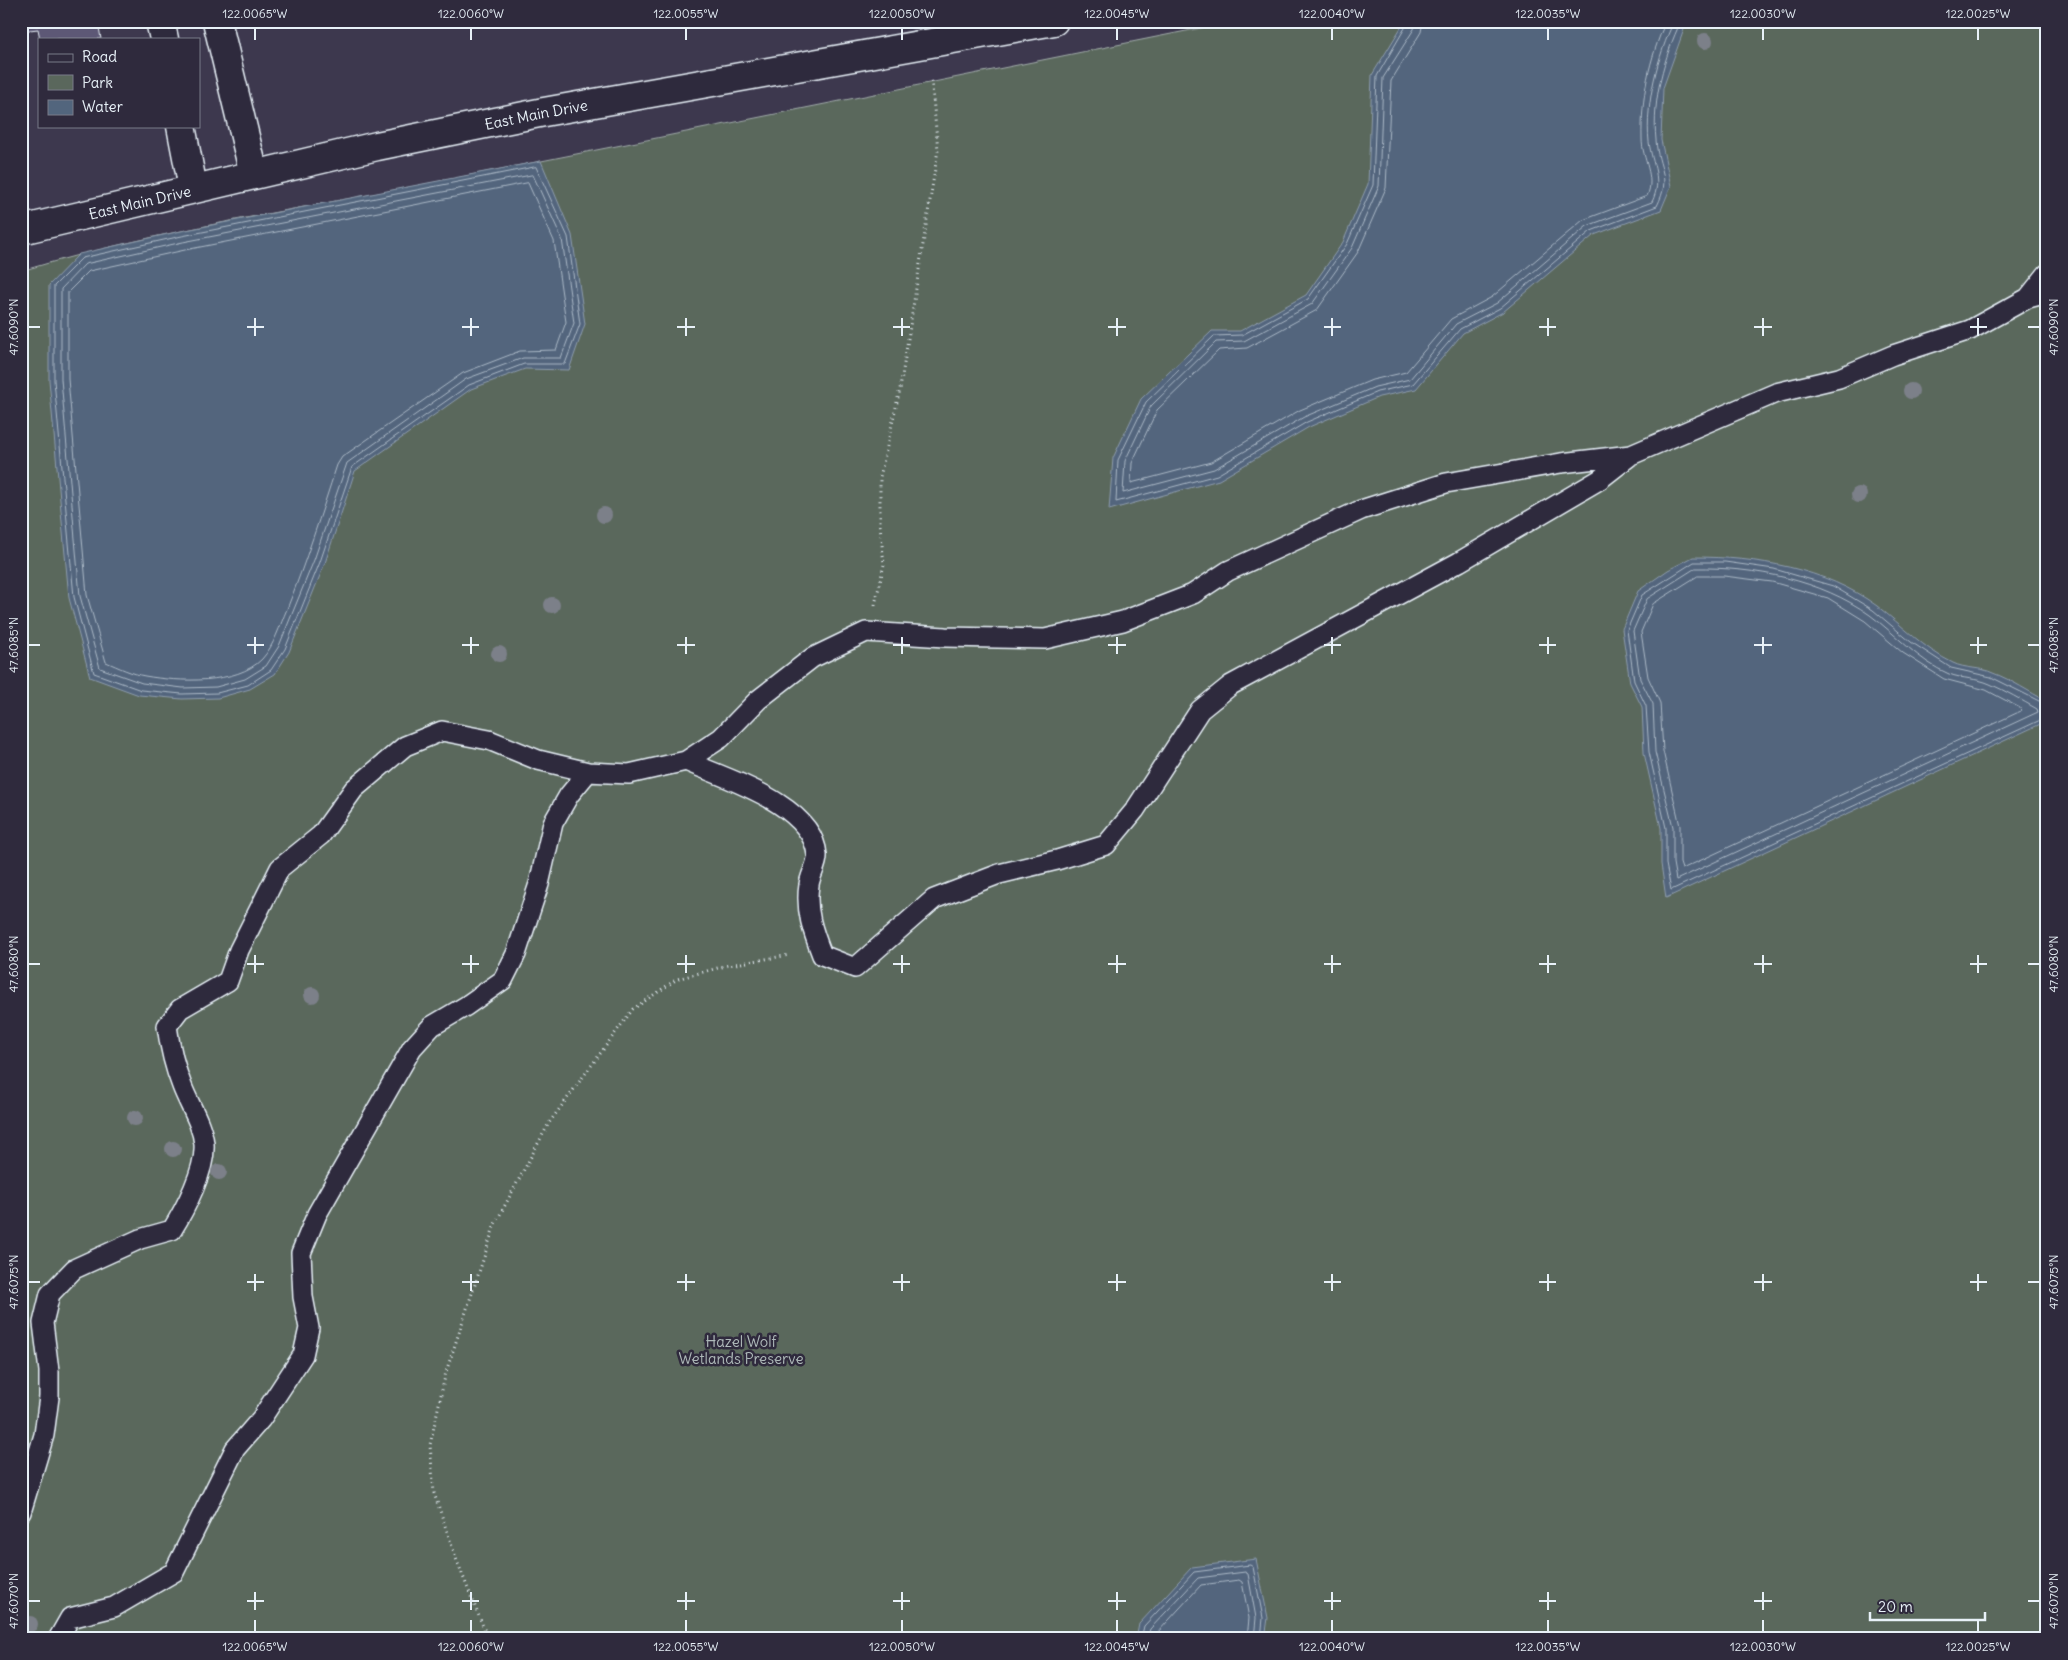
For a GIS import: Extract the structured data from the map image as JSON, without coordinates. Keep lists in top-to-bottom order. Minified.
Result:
{"streets":{"street":["East Main Drive"]},"parks":["Hazel Wolf Wetlands Preserve"],"legend":["Road","Park","Water"],"scale_bar":"20 m","coordinates":["122.0065°W","122.0060°W","122.0055°W","122.0050°W","122.0045°W","122.0040°W","122.0035°W","122.0030°W","122.0025°W","47.6090°N","47.6085°N","47.6080°N","47.6075°N","47.6070°N"]}
